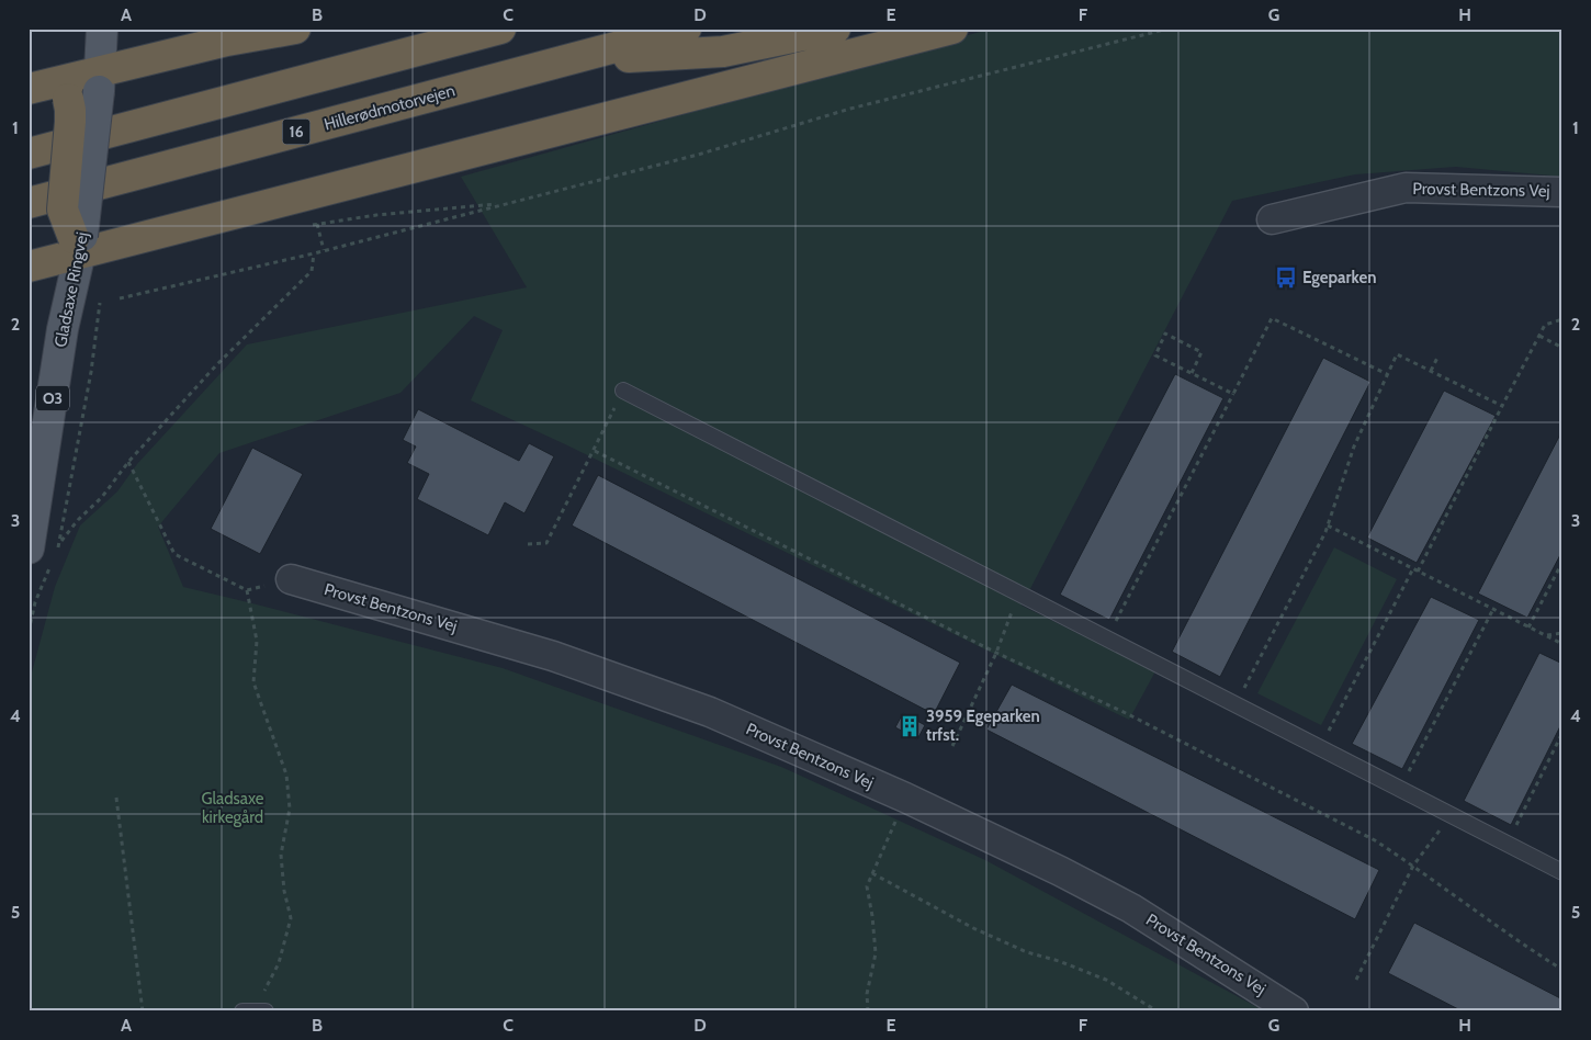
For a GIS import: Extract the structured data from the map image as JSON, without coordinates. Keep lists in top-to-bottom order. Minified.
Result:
{"streets":{"highway":["Hillerødmotorvejen","16"],"main road":["Gladsaxe Ringvej","O3"],"street":["Provst Bentzons Vej"]},"parks":["Gladsaxe kirkegård"],"places":{"bus stop":["Egeparken"],"building":["3959 Egeparken trfst."]},"grid":{"columns":["A","B","C","D","E","F","G","H"],"rows":["1","2","3","4","5"]}}
